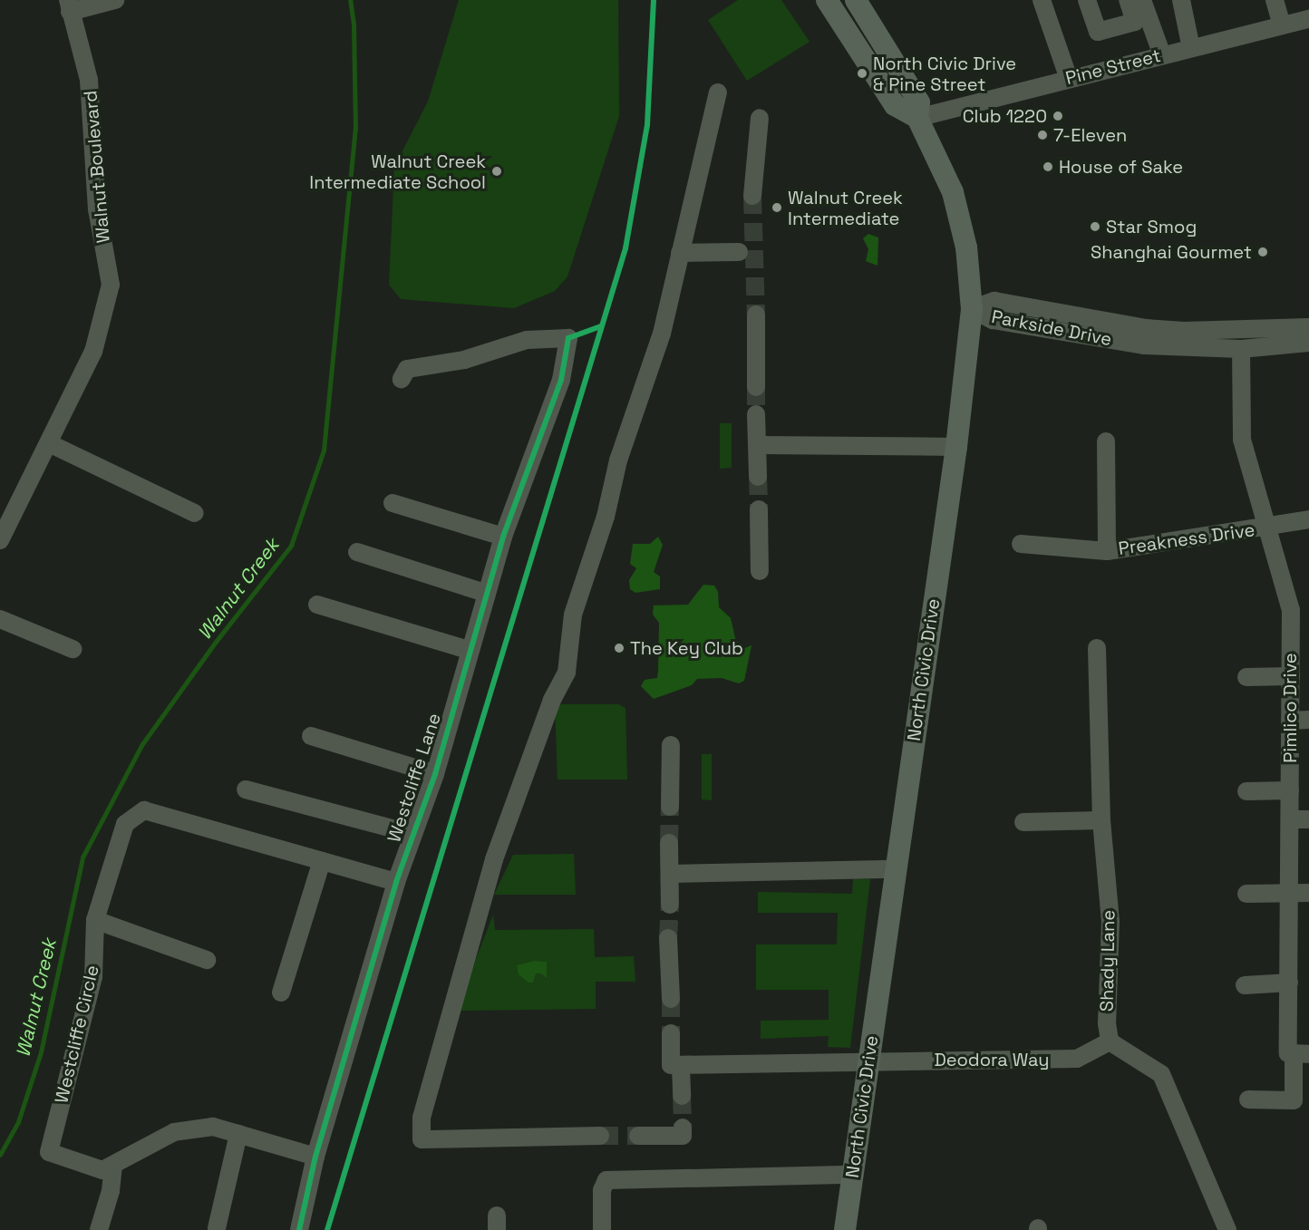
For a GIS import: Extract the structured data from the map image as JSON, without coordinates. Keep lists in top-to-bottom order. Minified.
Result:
{"streets":{"main road":["North Civic Drive"],"street":["Pine Street","Walnut Boulevard","Parkside Drive","Preakness Drive","Pimlico Drive","Westcliffe Lane","Shady Lane","Westcliffe Circle","Deodora Way"]},"crossings":[["Pine Street","North Civic Drive"],["Parkside Drive","North Civic Drive"],["Parkside Drive","Pimlico Drive"],["Preakness Drive","Pimlico Drive"],["North Civic Drive","Deodora Way"],["Westcliffe Lane","Westcliffe Circle"],["Shady Lane","Deodora Way"]],"water":["Walnut Creek"],"places":["North Civic Drive & Pine Street","Club 1220","7-Eleven","House of Sake","Walnut Creek Intermediate School","Walnut Creek Intermediate","Star Smog","Shanghai Gourmet","The Key Club"]}
